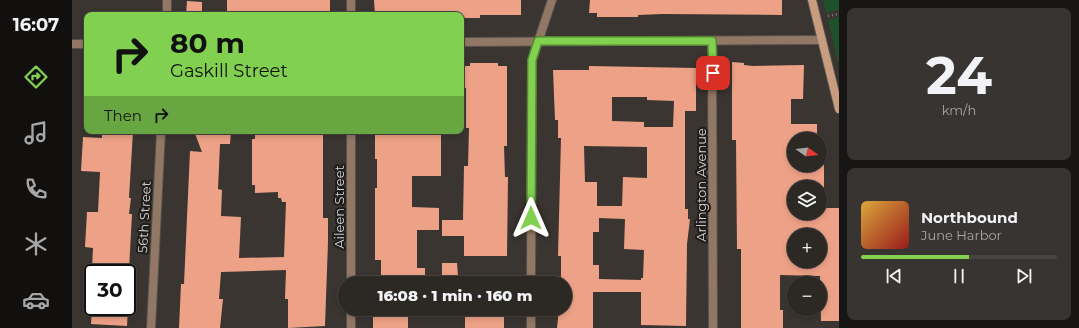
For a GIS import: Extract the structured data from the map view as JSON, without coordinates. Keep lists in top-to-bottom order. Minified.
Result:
{"streets":{"street":["Arlington Avenue","Aileen Street","56th Street"]},"north":"right","page":{"tabs":"16:07","tile":["24","km/h"],"turn":["80 m","Gaskill Street"],"then":"Then","map_buttons":["+","−"],"song":["Northbound","June Harbor"],"limit":"30","trip":"16:08 · 1 min · 160 m"}}
